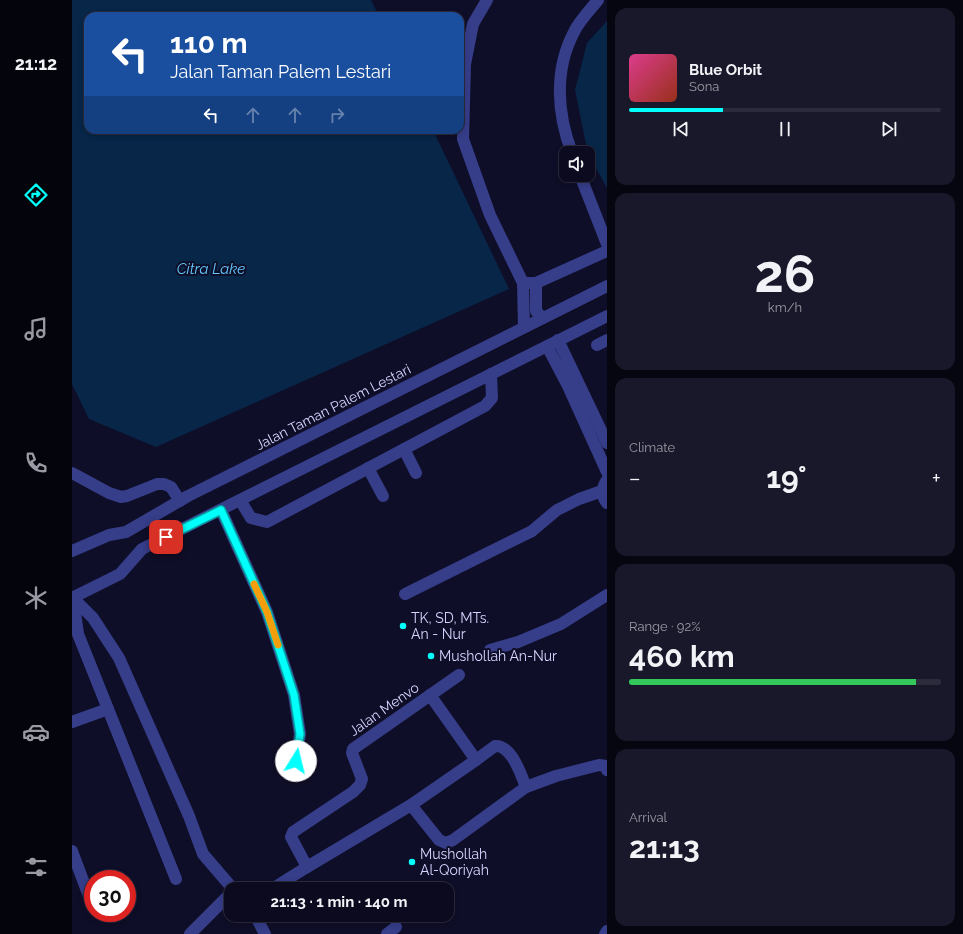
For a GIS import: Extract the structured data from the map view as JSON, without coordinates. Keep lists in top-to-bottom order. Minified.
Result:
{"streets":{"street":["Jalan Taman Palem Lestari","Jalan Menvo"]},"water":["Citra Lake"],"places":["TK, SD, MTs. An - Nur","Mushollah An-Nur","Mushollah Al-Qoriyah"],"page":{"tabs":"21:12","turn":["110 m","Jalan Taman Palem Lestari"],"song":["Blue Orbit","Sona"],"tile":[["26","km/h"],"Climate",["Range · 92%","460 km"],["Arrival","21:13"]],"heat":["−","19°","+"],"limit":"30","trip":"21:13 · 1 min · 140 m"}}
